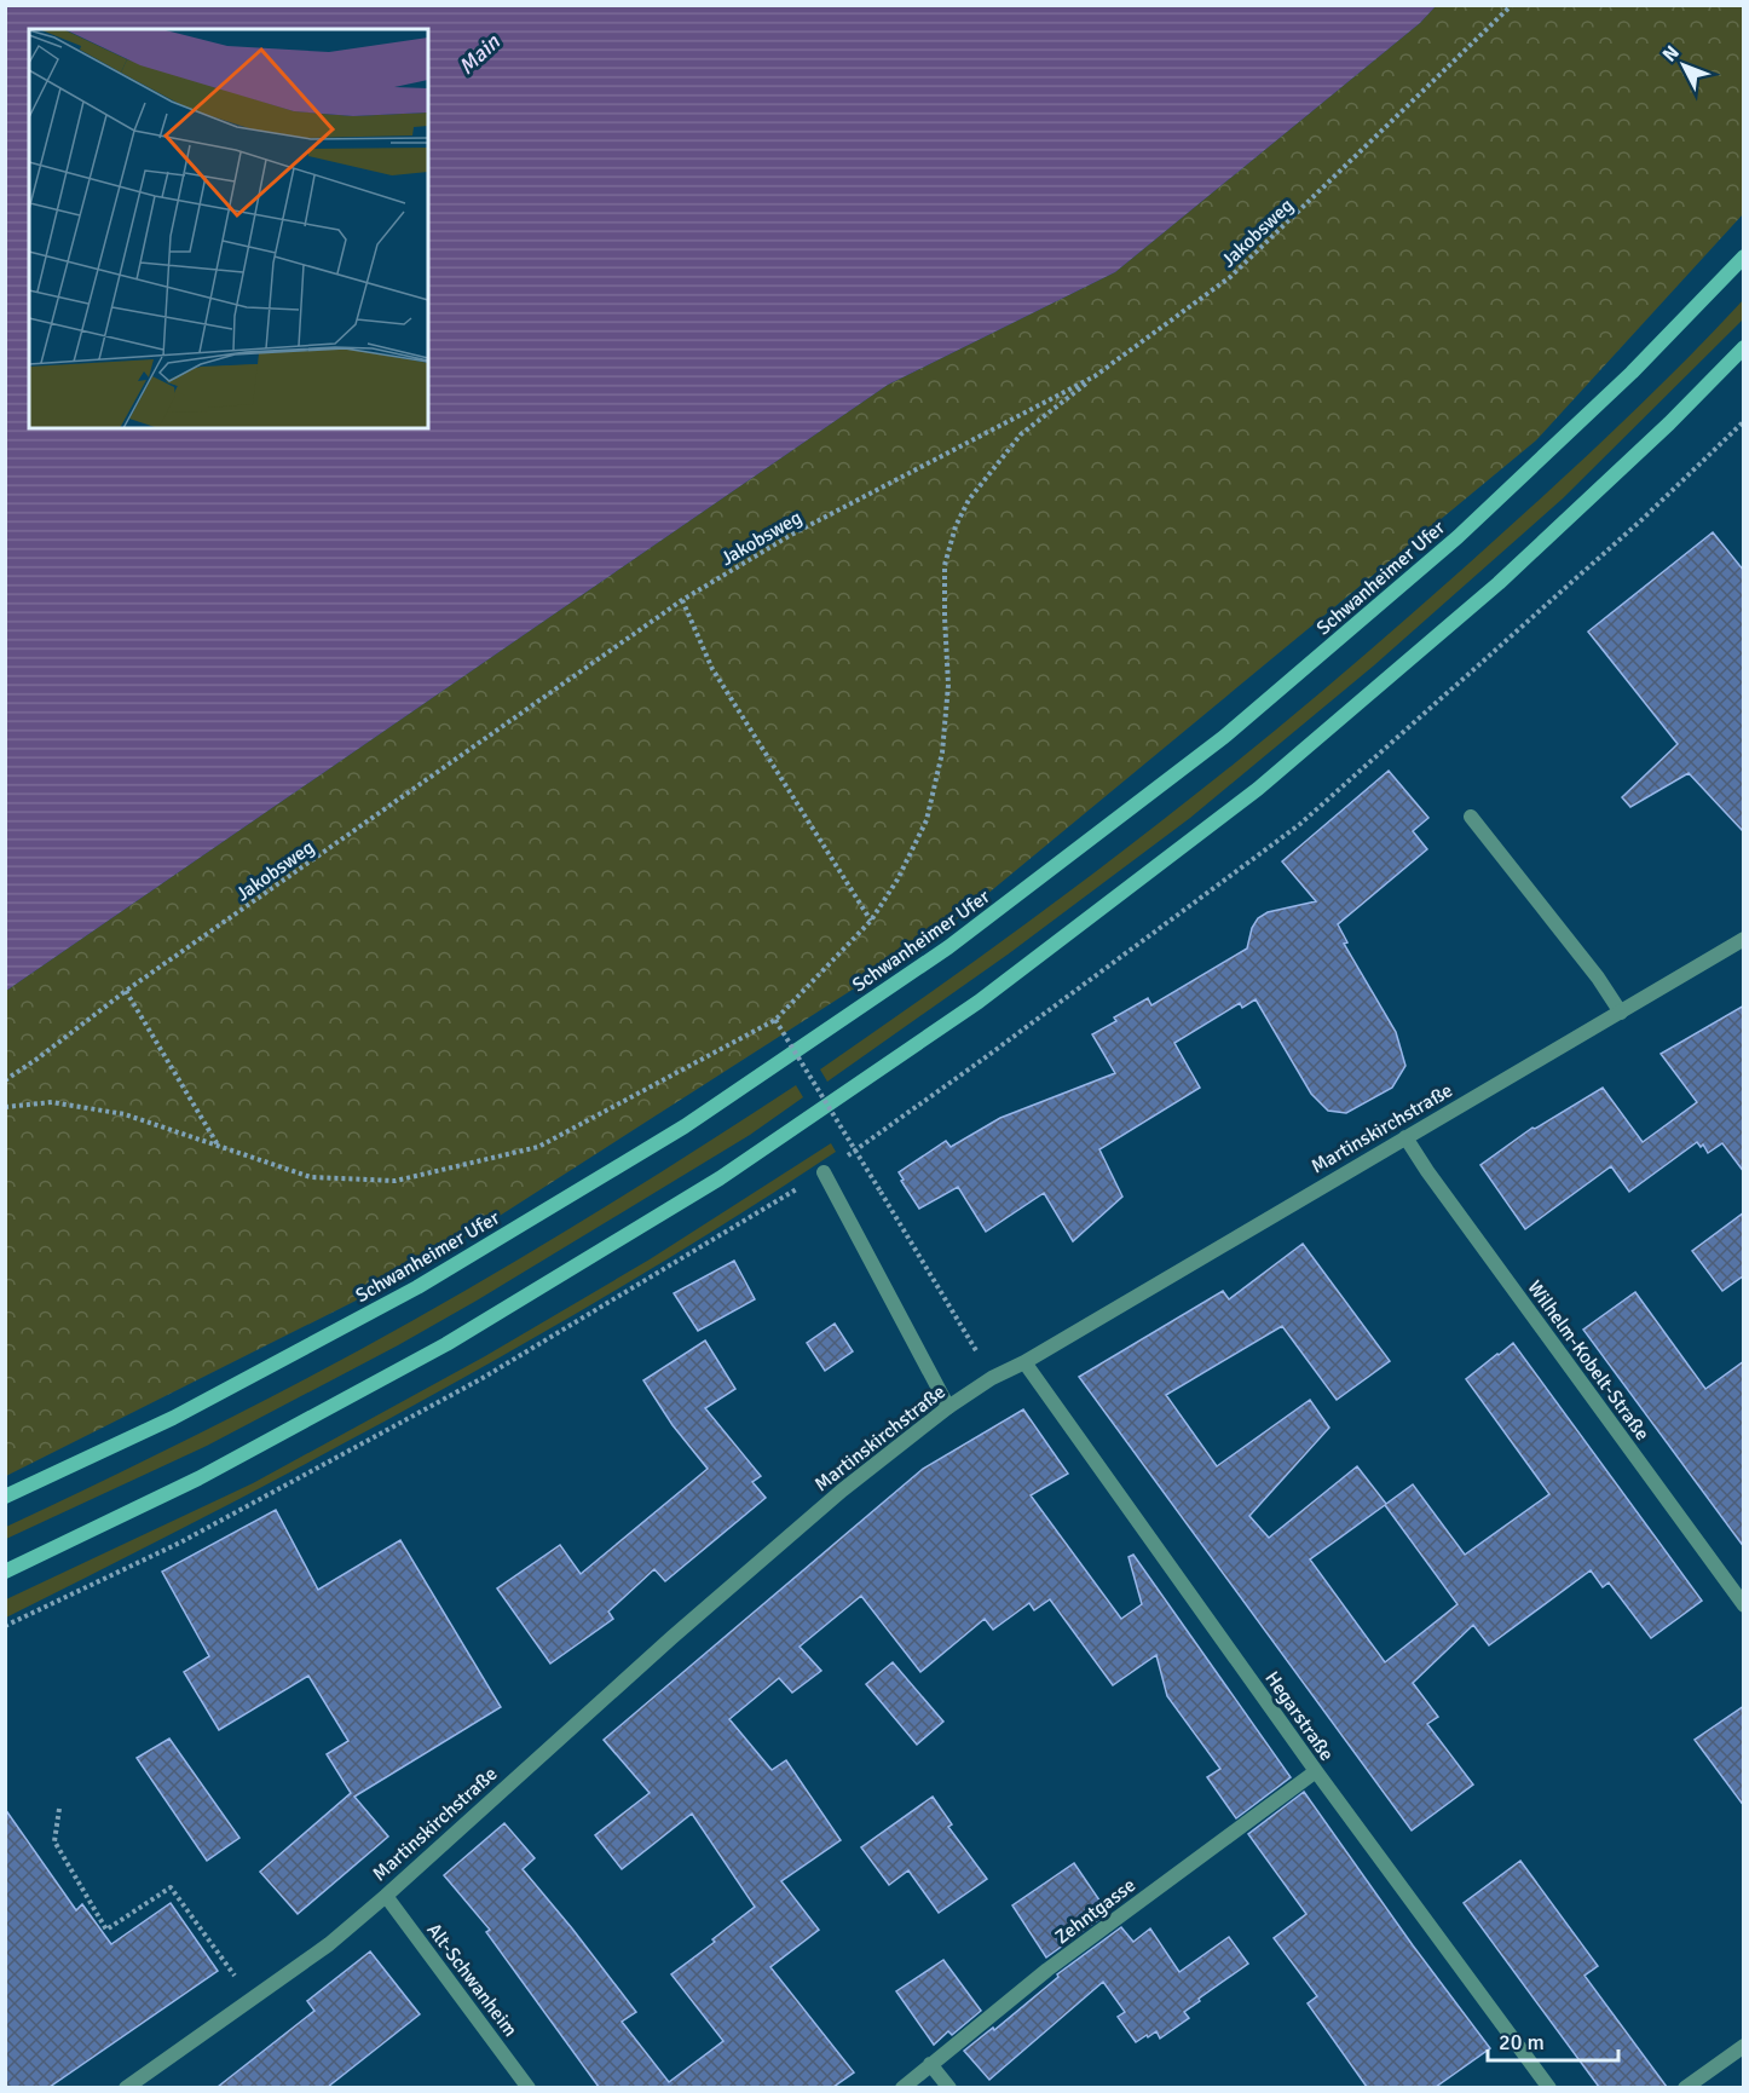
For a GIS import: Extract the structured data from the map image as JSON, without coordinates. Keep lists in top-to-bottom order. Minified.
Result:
{"streets":{"main road":["Schwanheimer Ufer"],"street":["Martinskirchstraße","Wilhelm-Kobelt-Straße","Hegarstraße","Zehntgasse","Alt-Schwanheim"],"path":["Jakobsweg"]},"crossings":[["Martinskirchstraße","Wilhelm-Kobelt-Straße"],["Martinskirchstraße","Hegarstraße"],["Martinskirchstraße","Alt-Schwanheim"],["Hegarstraße","Zehntgasse"]],"water":["Main"],"scale_bar":"20 m","north":"top left"}
